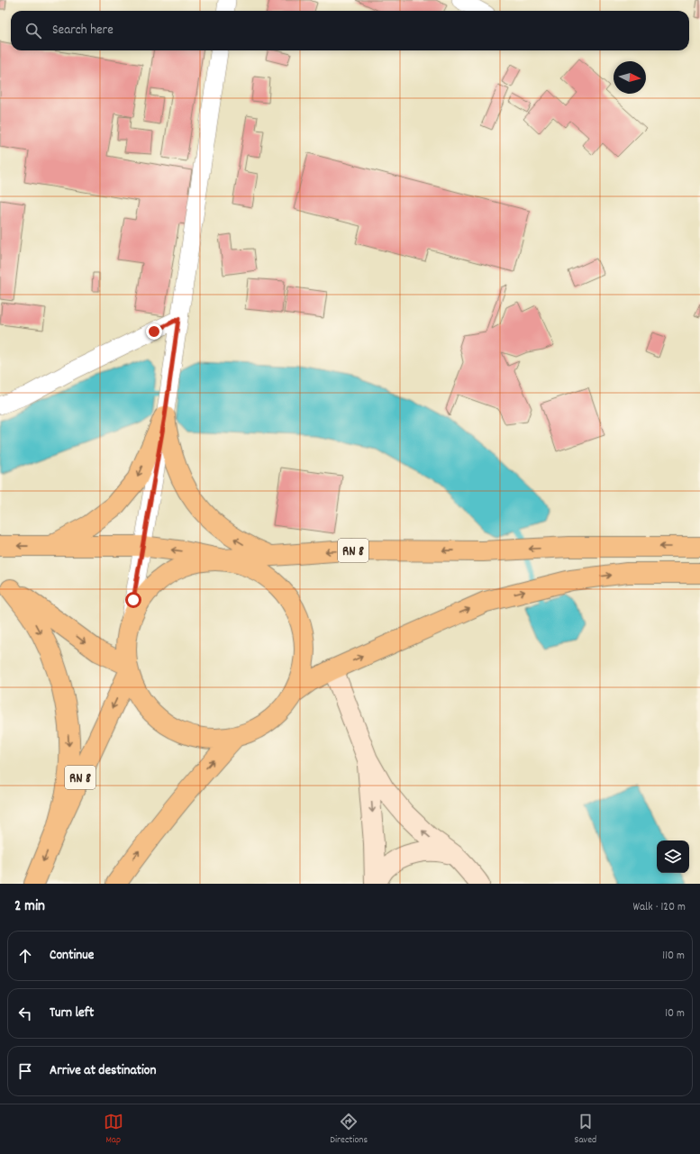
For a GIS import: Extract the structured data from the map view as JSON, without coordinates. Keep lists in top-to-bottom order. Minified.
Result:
{"streets":{"highway":["RN 8"]},"north":"right","page":{"search":"Search here","heading":["2 min","Walk · 120 m"],"list":[["Continue","110 m"],["Turn left","10 m"],"Arrive at destination"],"nav":["Map","Directions","Saved"]}}
